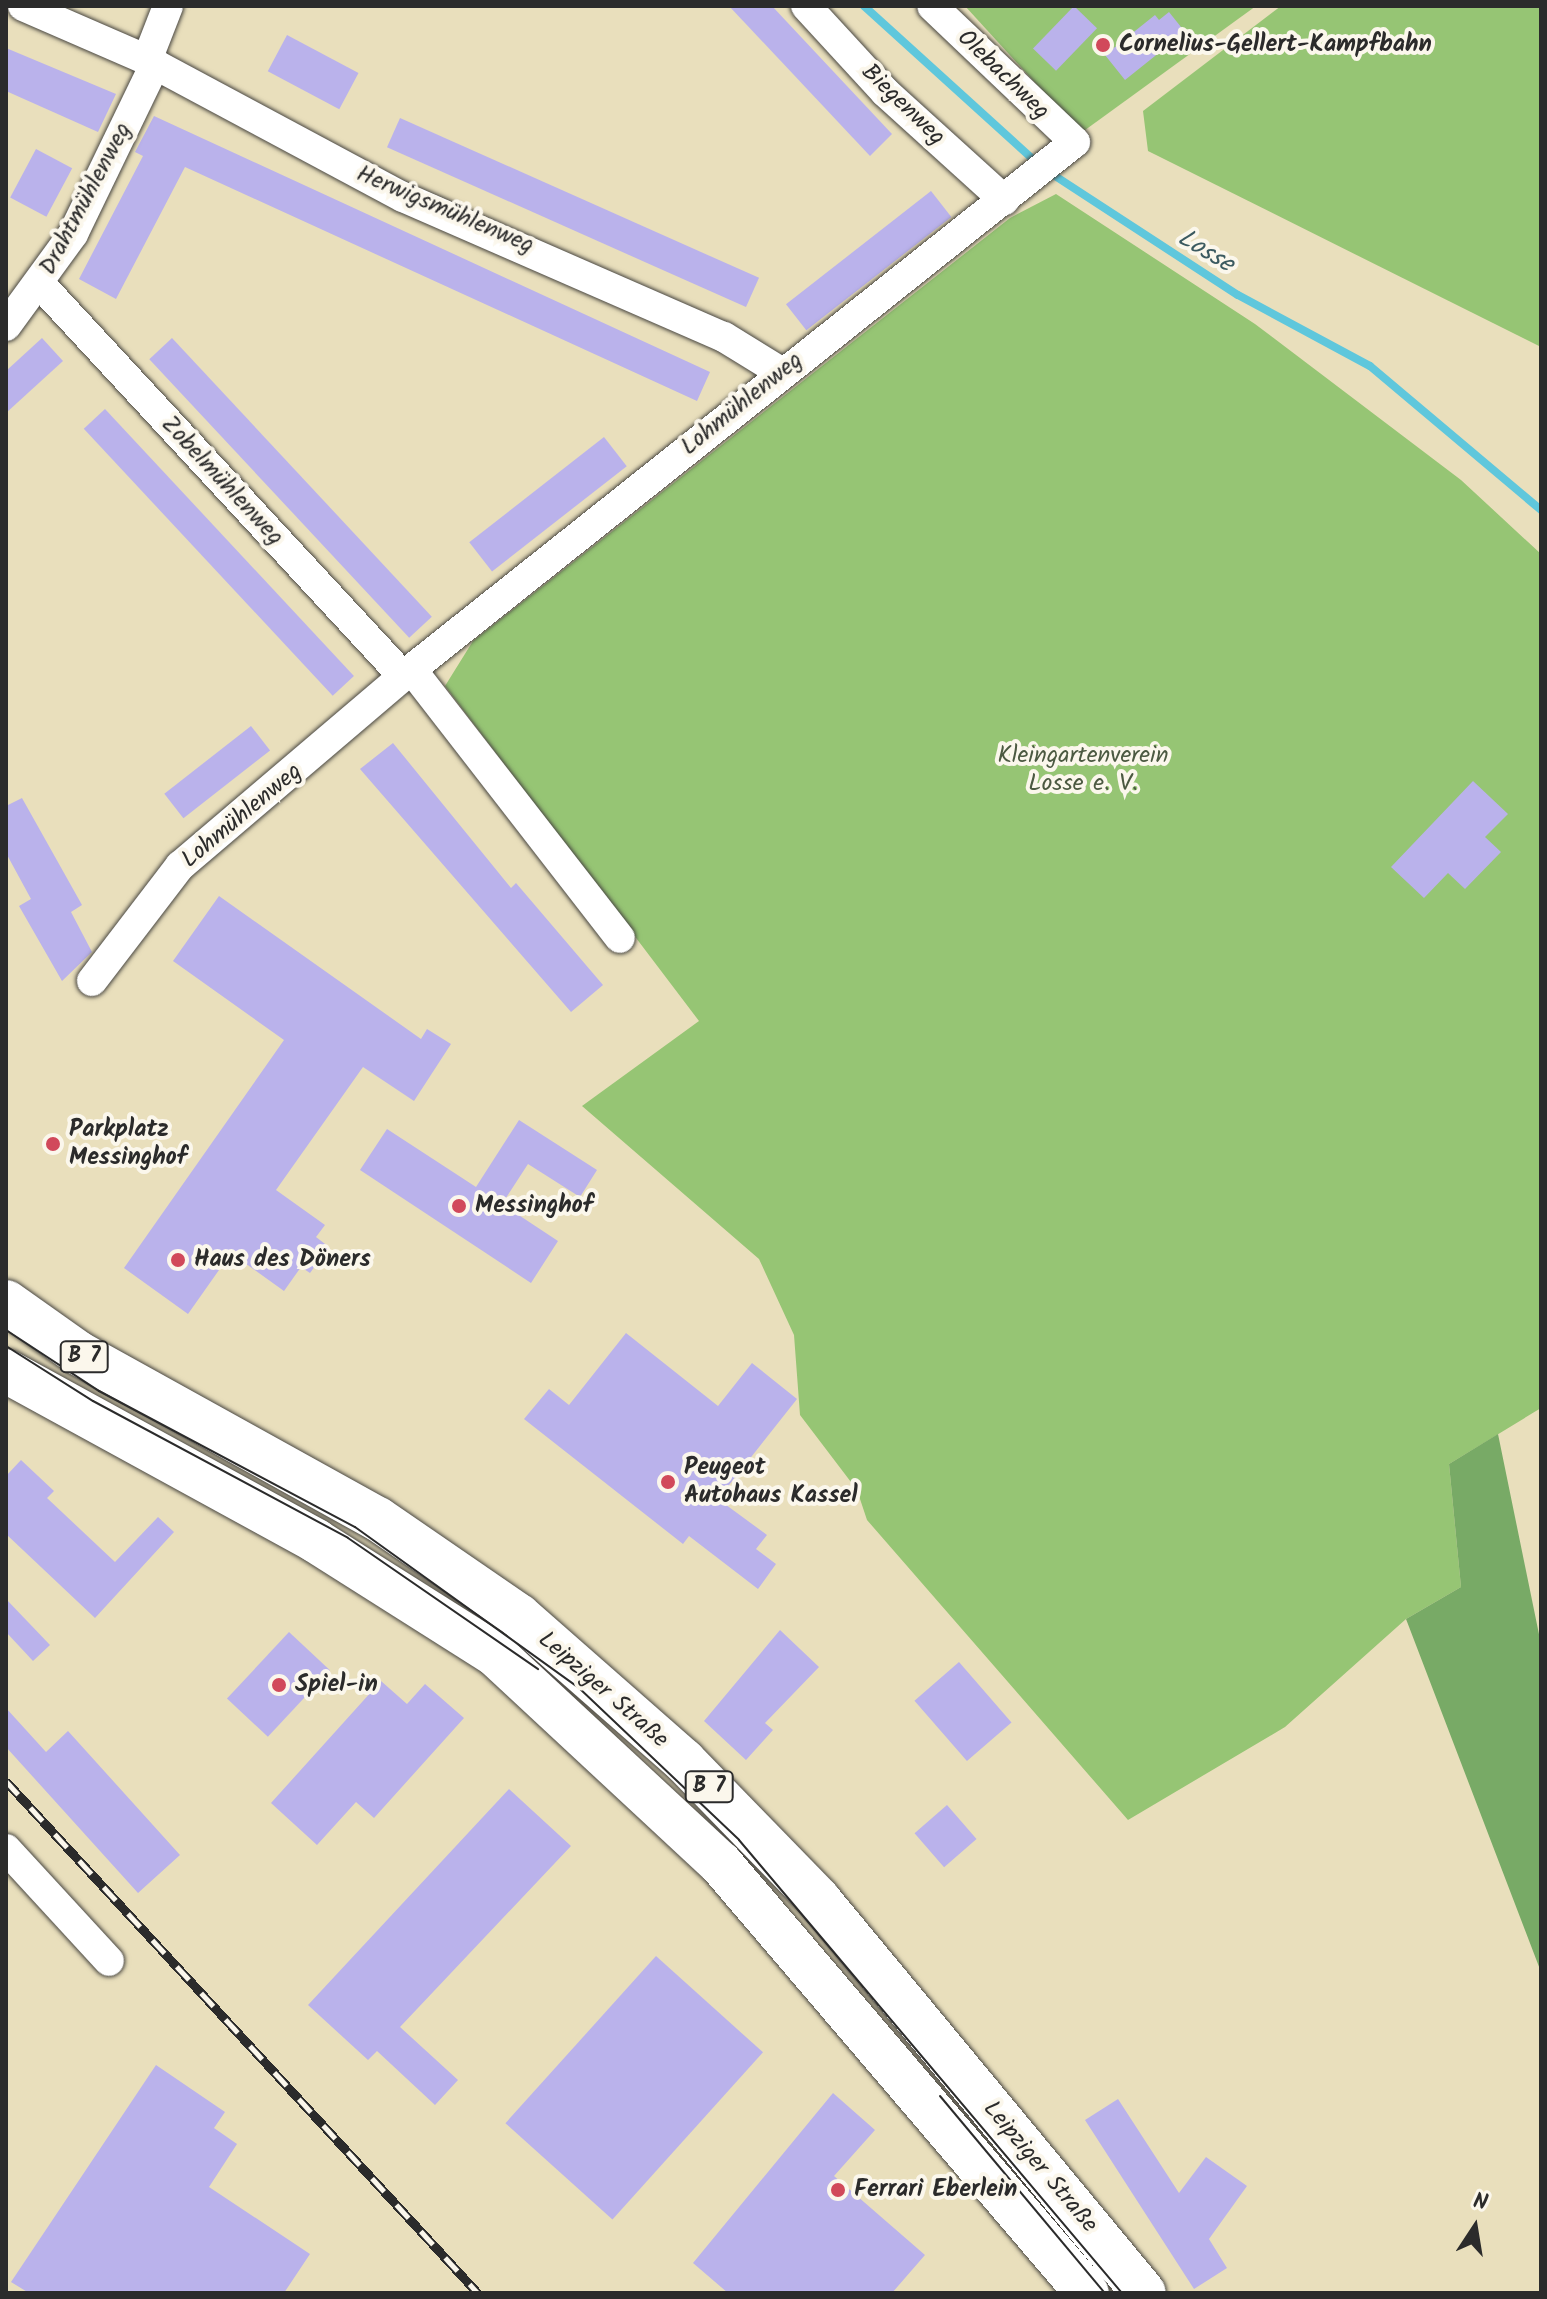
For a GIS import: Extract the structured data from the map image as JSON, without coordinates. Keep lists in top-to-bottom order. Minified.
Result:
{"streets":{"main road":["B 7","Leipziger Straße"],"street":["Olebachweg","Biegenweg","Drahtmühlenweg","Herwigsmühlenweg","Lohmühlenweg","Zobelmühlenweg"]},"crossings":[["Olebachweg","Lohmühlenweg"],["Biegenweg","Lohmühlenweg"],["Drahtmühlenweg","Herwigsmühlenweg"],["Drahtmühlenweg","Zobelmühlenweg"],["Herwigsmühlenweg","Lohmühlenweg"],["Lohmühlenweg","Zobelmühlenweg"]],"water":["Losse"],"parks":["Kleingartenverein Losse e. V."],"places":["Cornelius-Gellert-Kampfbahn","Parkplatz Messinghof","Messinghof","Haus des Döners","Peugeot Autohaus Kassel","Spiel-in","Ferrari Eberlein"],"north":"top"}
